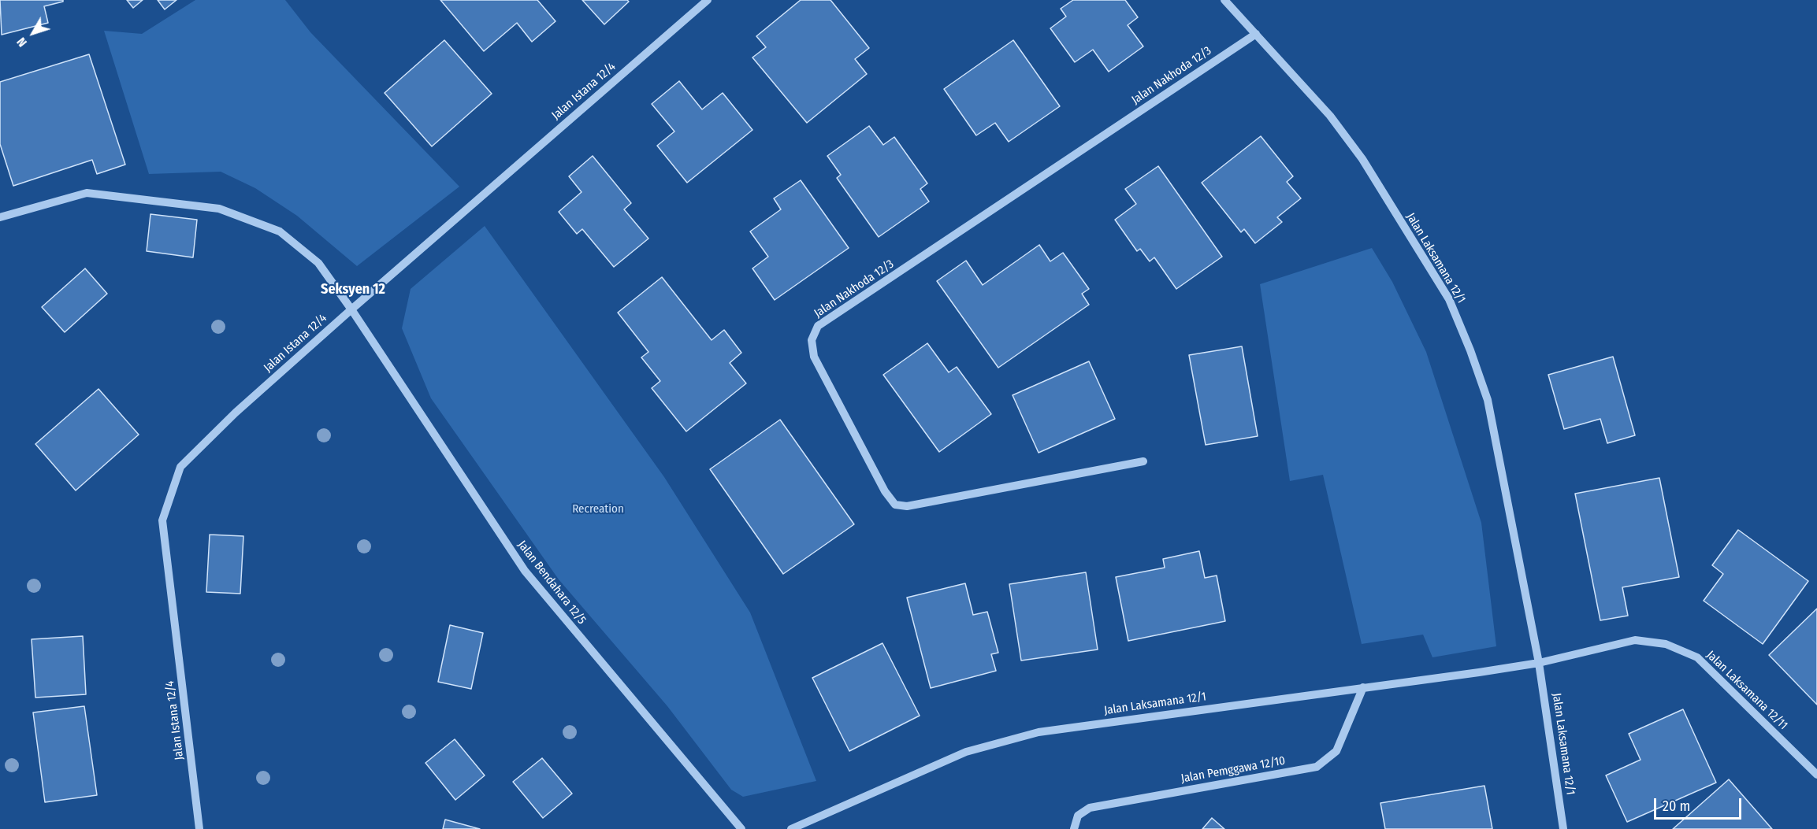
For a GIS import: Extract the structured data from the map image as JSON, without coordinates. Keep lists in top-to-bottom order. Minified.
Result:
{"streets":{"street":["Jalan Nakhoda 12/3","Jalan Istana 12/4","Jalan Laksamana 12/1","Jalan Bendahara 12/5","Jalan Laksamana 12/11","Jalan Pemggawa 12/10"]},"crossings":[["Jalan Nakhoda 12/3","Jalan Laksamana 12/1"],["Jalan Istana 12/4","Jalan Bendahara 12/5"],["Jalan Laksamana 12/1","Jalan Laksamana 12/11"],["Jalan Laksamana 12/1","Jalan Pemggawa 12/10"]],"districts":["Seksyen 12"],"parks":["Recreation"],"scale_bar":"20 m","north":"bottom left"}
